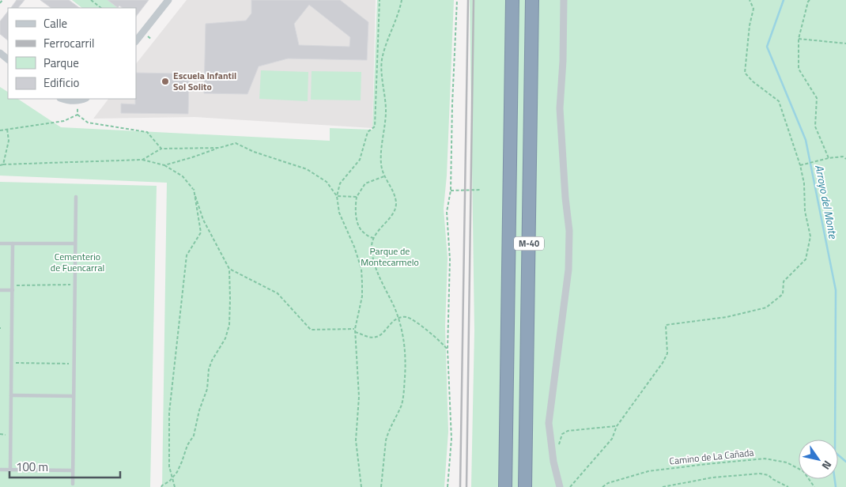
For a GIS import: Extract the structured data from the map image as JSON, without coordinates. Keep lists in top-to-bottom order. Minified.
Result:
{"streets":{"highway":["M-40"],"path":["Camino de La Cañada"]},"water":["Arroyo del Monte"],"parks":["Parque de Montecarmelo","Cementerio de Fuencarral"],"places":["Escuela Infantil Sol Solito"],"legend":["Calle","Ferrocarril","Parque","Edificio"],"scale_bar":"100 m","north":"bottom right"}
